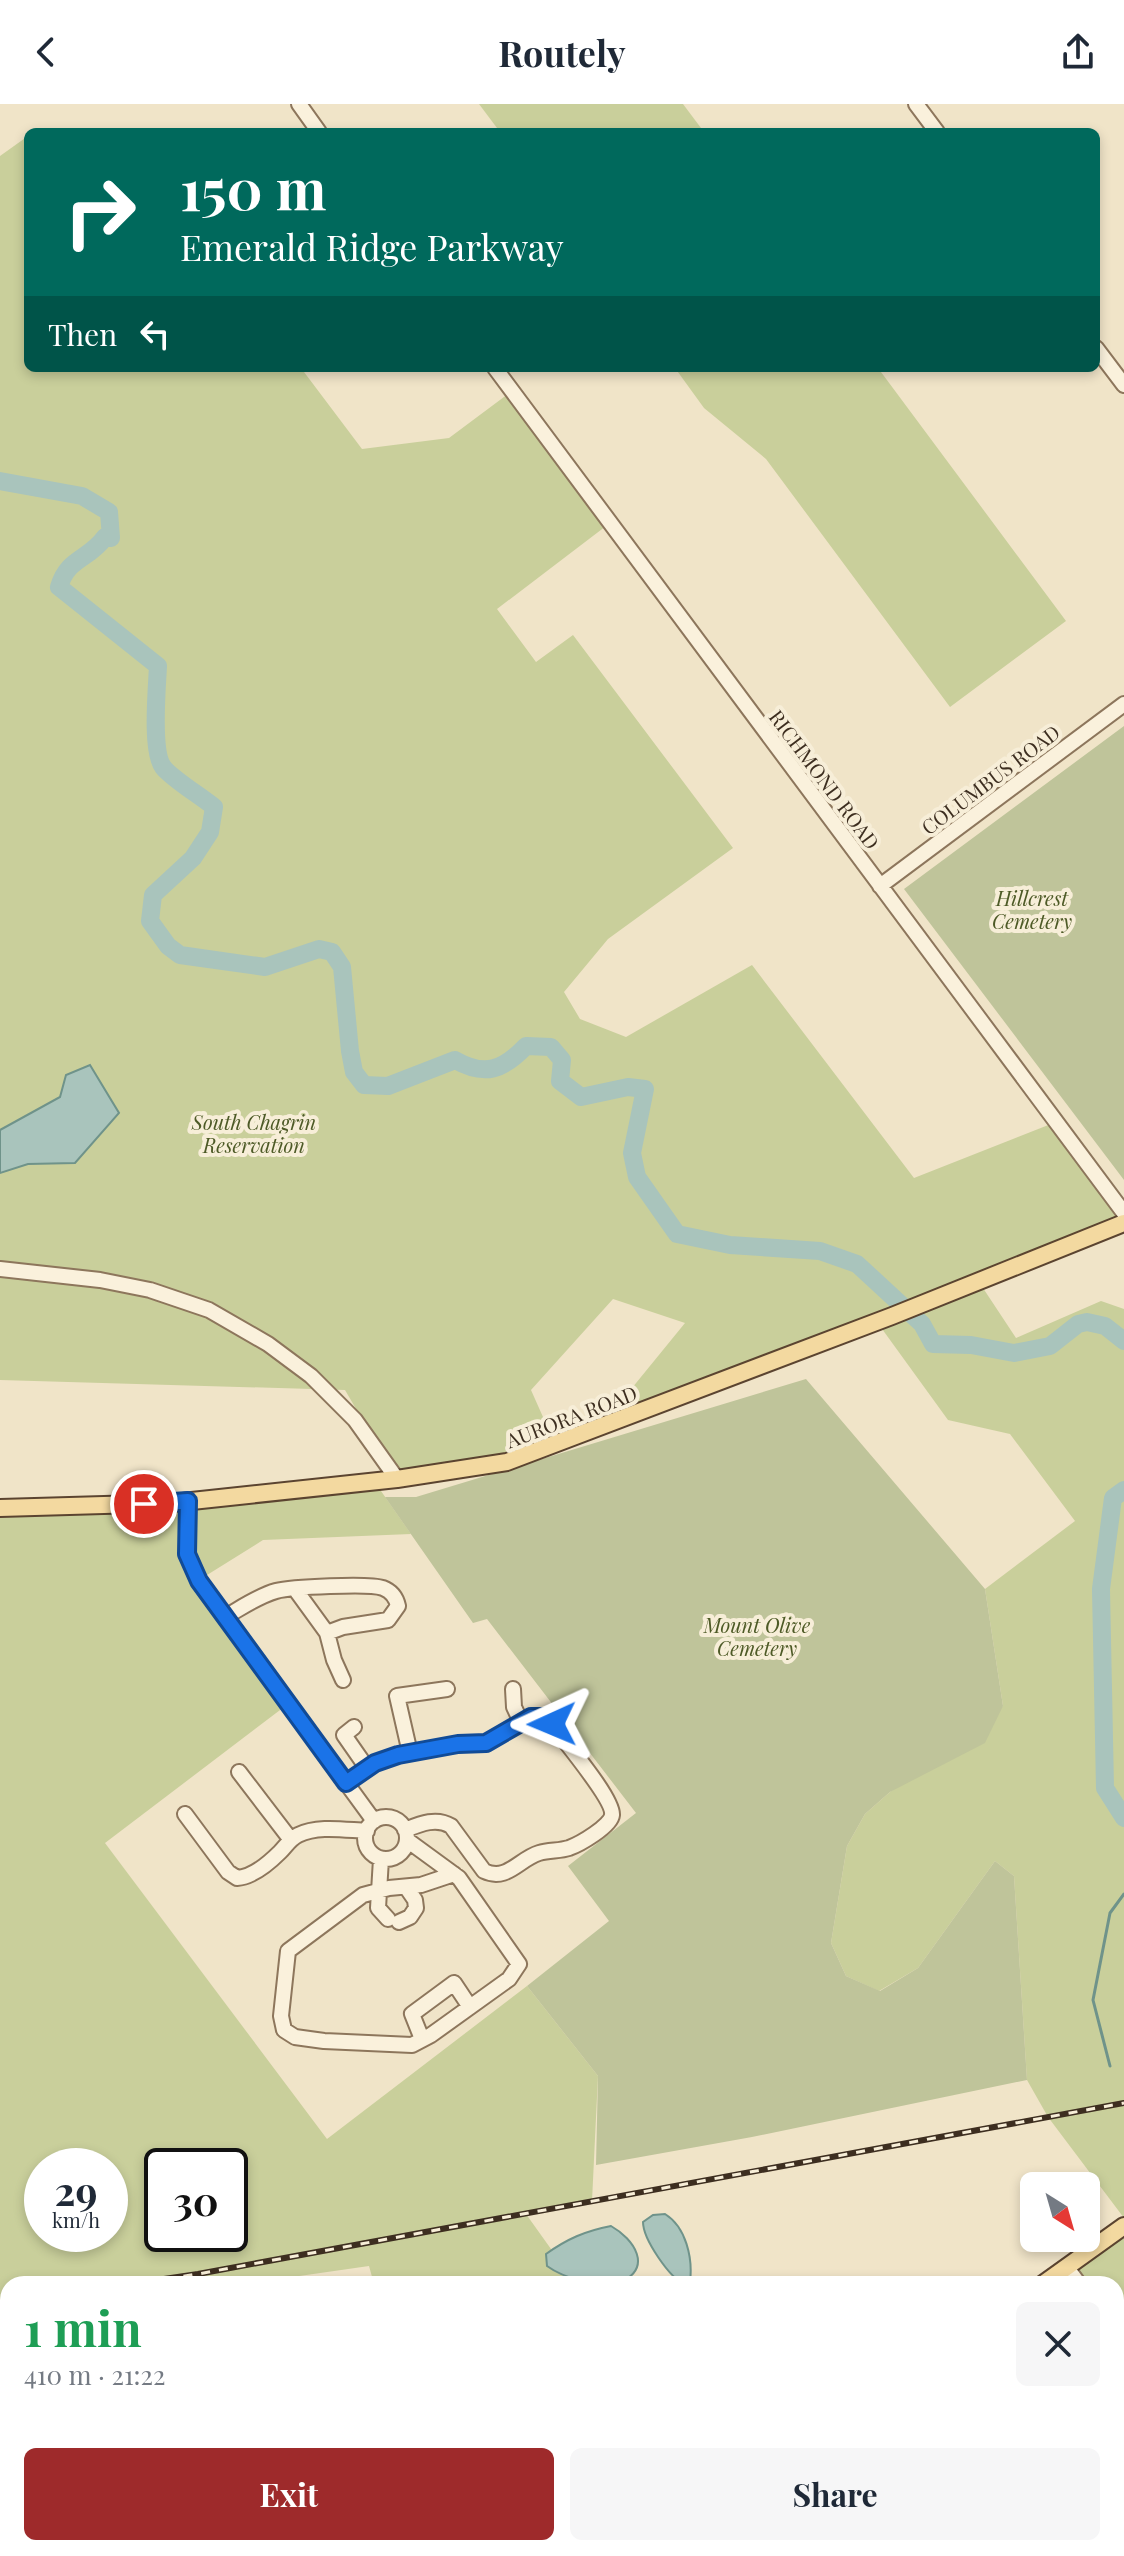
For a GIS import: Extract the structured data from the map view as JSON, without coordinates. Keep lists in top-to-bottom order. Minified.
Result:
{"streets":{"main road":["AURORA ROAD"],"street":["RICHMOND ROAD","COLUMBUS ROAD"]},"crossings":[["RICHMOND ROAD","COLUMBUS ROAD"]],"parks":["Hillcrest Cemetery","South Chagrin Reservation","Mount Olive Cemetery"],"north":"bottom right","page":{"header":"Routely","turn":["150 m","Emerald Ridge Parkway"],"then":"Then","speed":"29 km/h","limit":"30","heading":["1 min","410 m · 21:22"],"buttons":["Exit","Share"]}}
